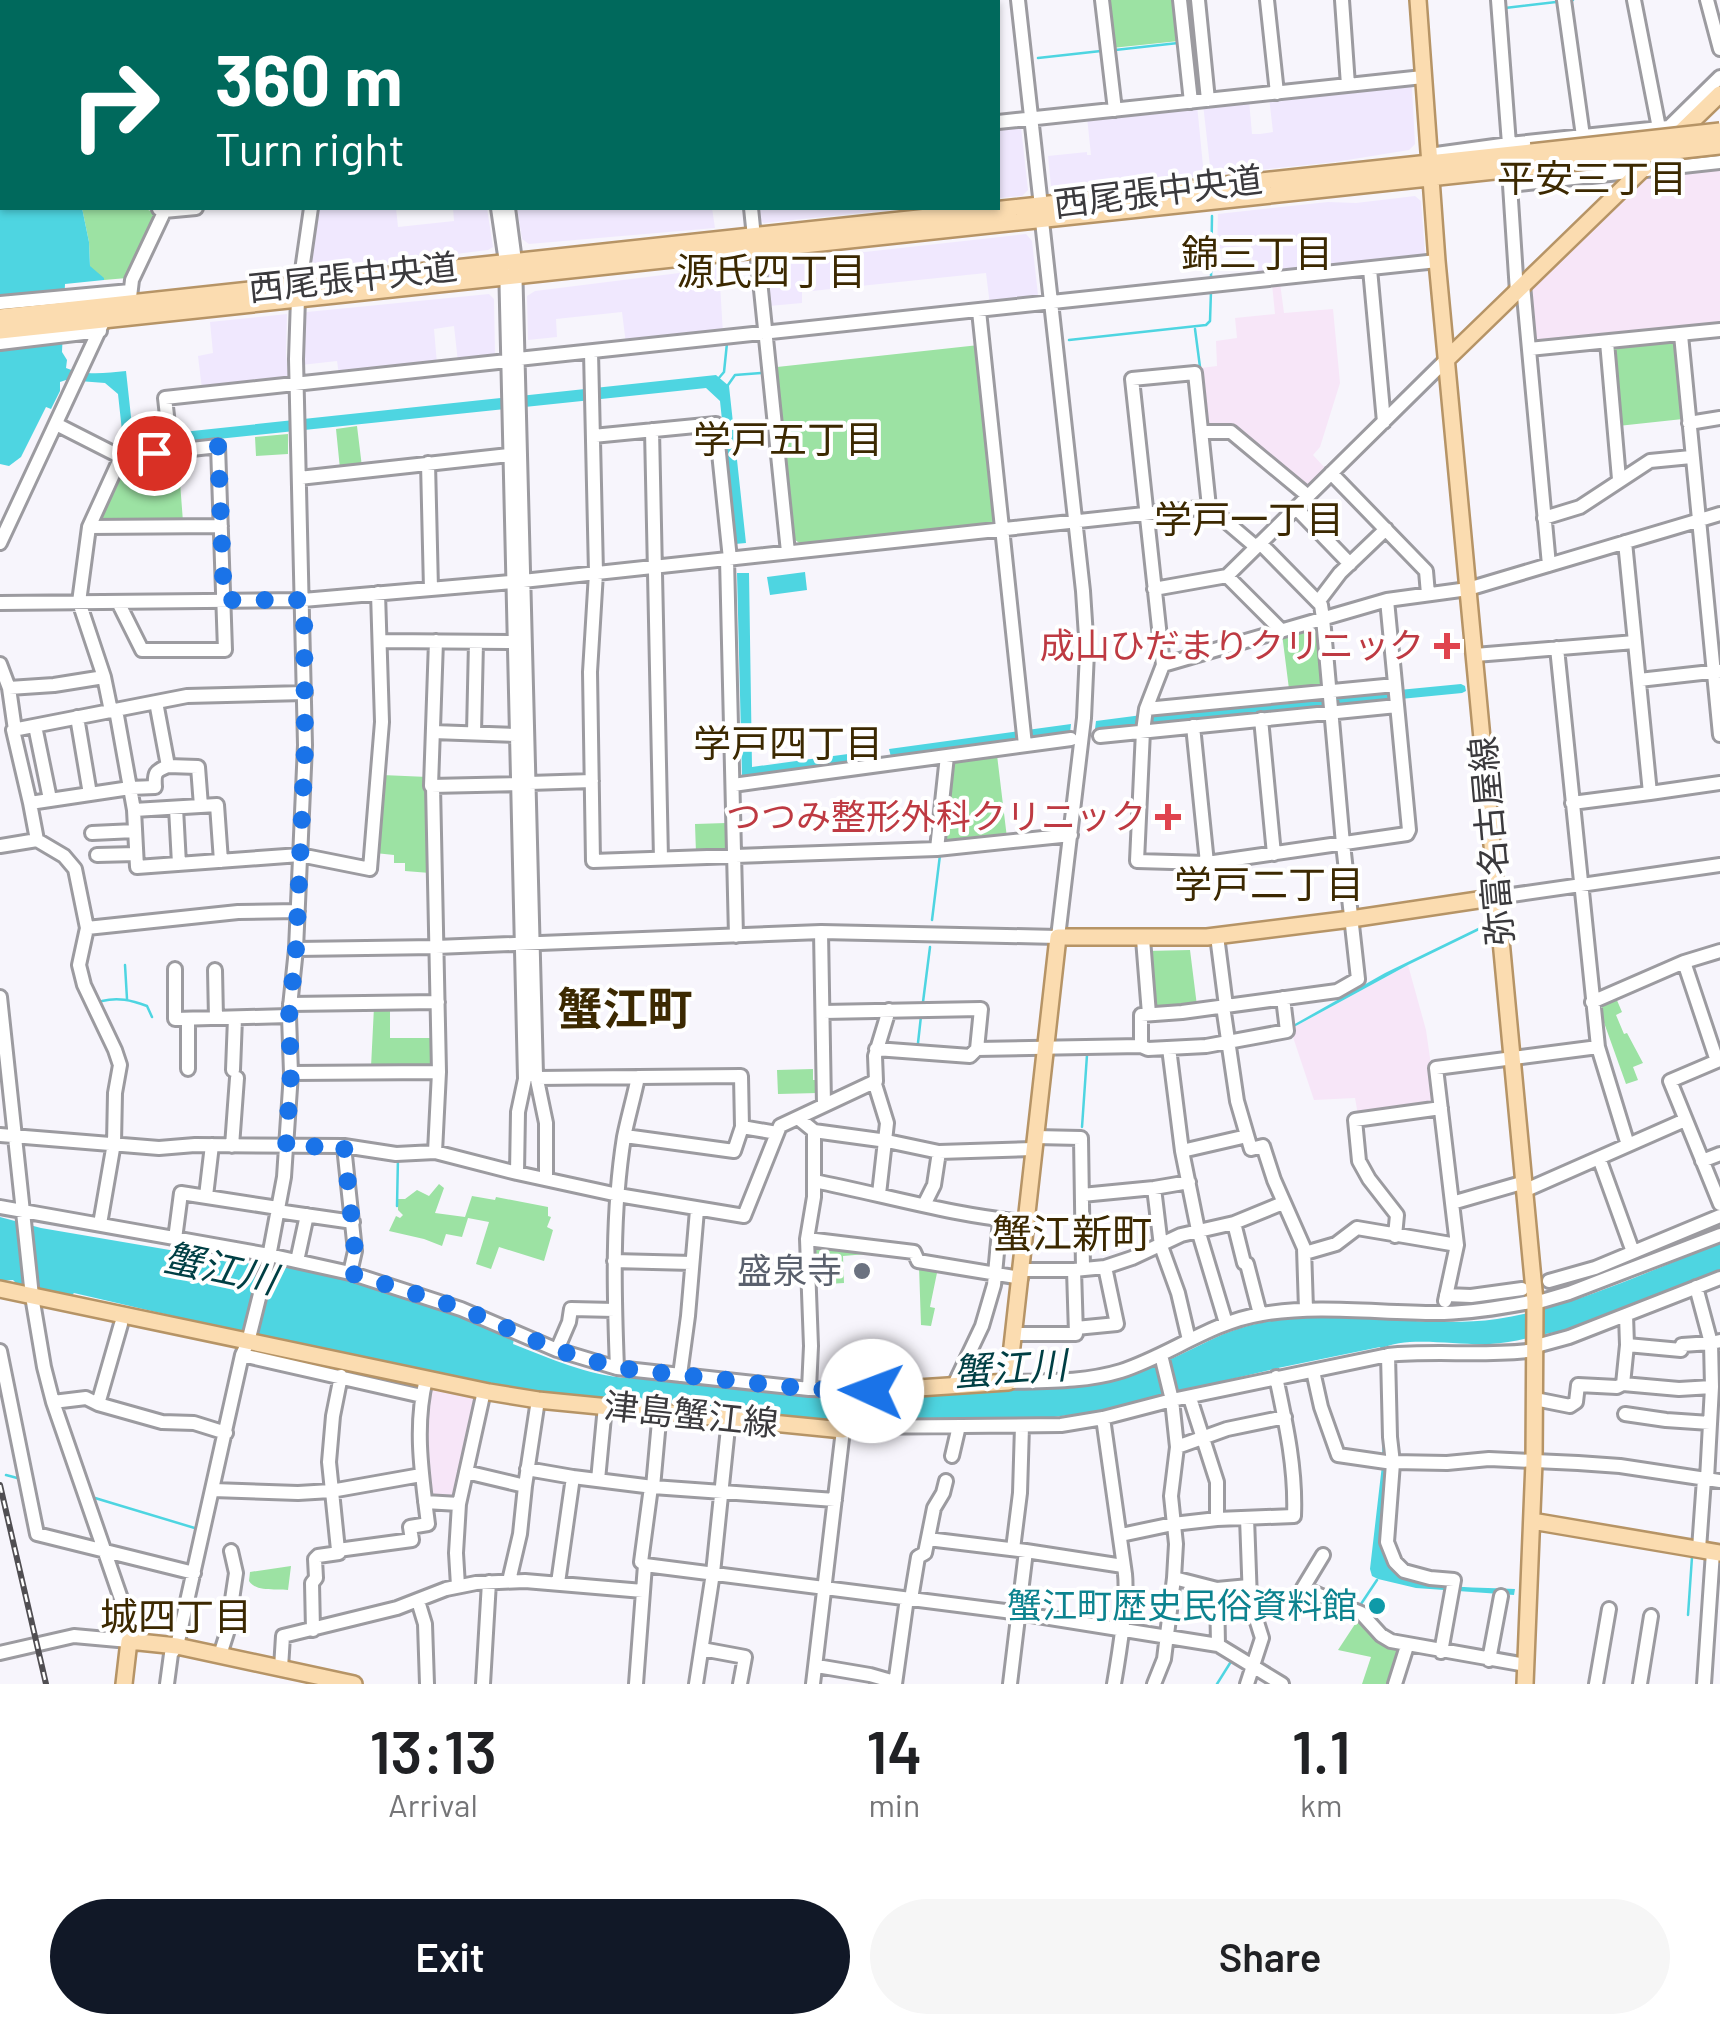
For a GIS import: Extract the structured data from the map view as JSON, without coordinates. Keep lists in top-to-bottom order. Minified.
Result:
{"streets":{"main road":["西尾張中央道","弥富名古屋線","津島蟹江線"]},"crossings":[["西尾張中央道","弥富名古屋線"]],"districts":["平安三丁目","錦三丁目","源氏四丁目","学戸五丁目","学戸一丁目","学戸四丁目","学戸二丁目","蟹江町","蟹江新町","城四丁目"],"water":["蟹江川"],"places":{"health":["成山ひだまりクリニック","つつみ整形外科クリニック"],"other":["盛泉寺","蟹江町歴史民俗資料館"]},"page":{"turn":["360 m","Turn right"],"eta":["13:13","Arrival","14","min","1.1","km"],"buttons":["Exit","Share"]}}
